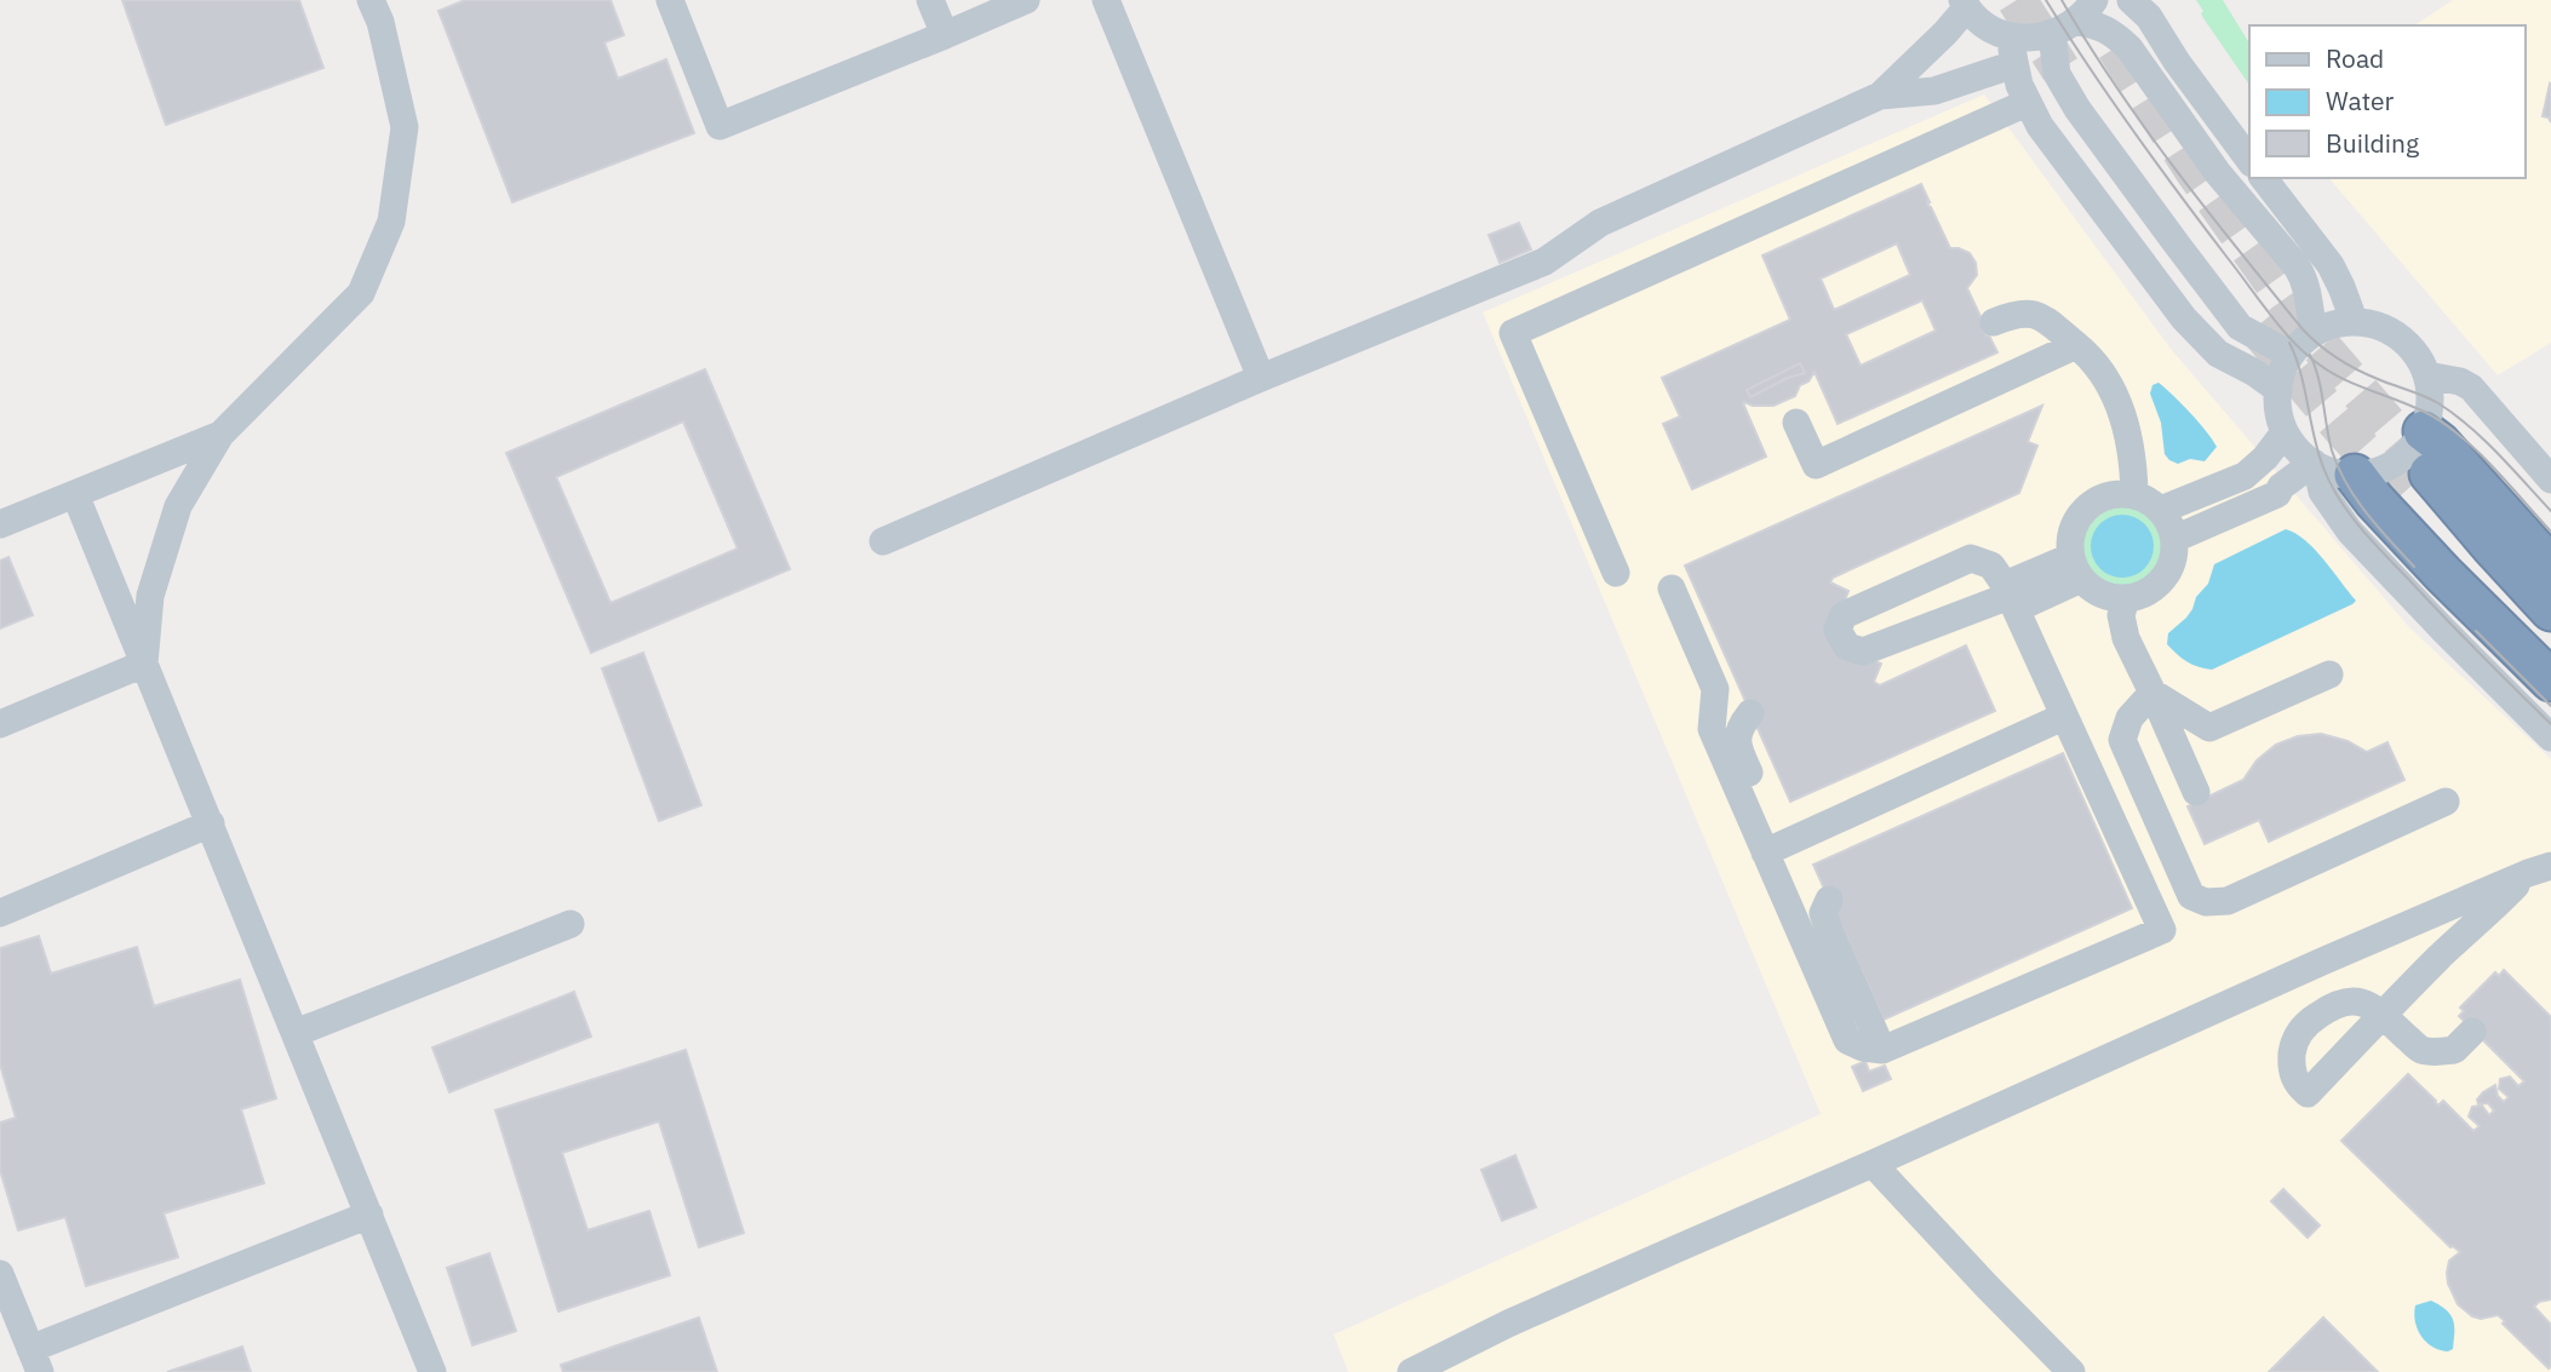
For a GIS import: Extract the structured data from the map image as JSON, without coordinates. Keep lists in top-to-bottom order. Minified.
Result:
{"legend":["Road","Water","Building"]}
